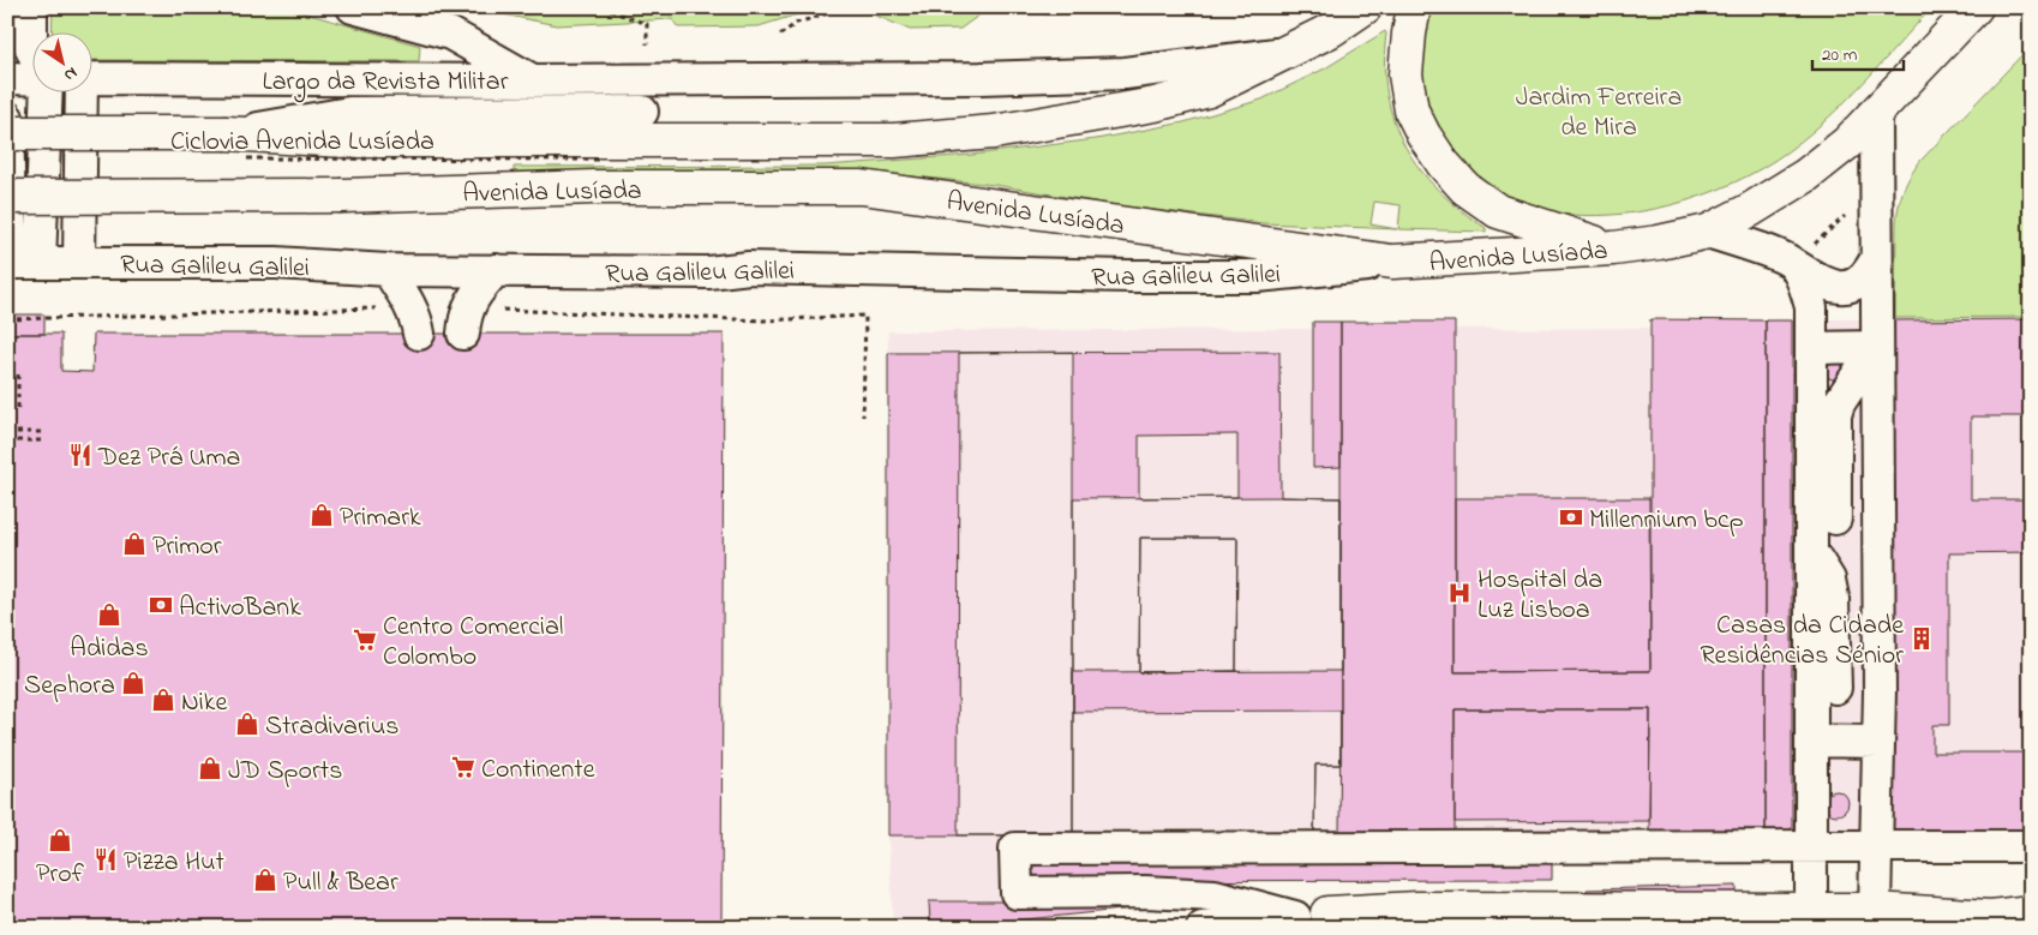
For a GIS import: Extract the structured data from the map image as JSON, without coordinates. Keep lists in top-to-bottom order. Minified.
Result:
{"streets":{"main road":["Avenida Lusíada"],"street":["Largo da Revista Militar","Rua Galileu Galilei"],"path":["Ciclovia Avenida Lusíada"]},"crossings":[["Ciclovia Avenida Lusíada","Avenida Lusíada"],["Avenida Lusíada","Rua Galileu Galilei"]],"parks":["Jardim Ferreira de Mira"],"places":{"restaurant":["Dez Prá Uma","Pizza Hut"],"shop":["Primark","Primor","Adidas","Sephora","Nike","Stradivarius","JD Sports","Prof","Pull & Bear"],"bank":["Millennium bcp","ActivoBank"],"hospital":["Hospital da Luz Lisboa"],"building":["Casas da Cidade Residências Sénior"],"supermarket":["Centro Comercial Colombo","Continente"]},"scale_bar":"20 m","north":"bottom right"}
